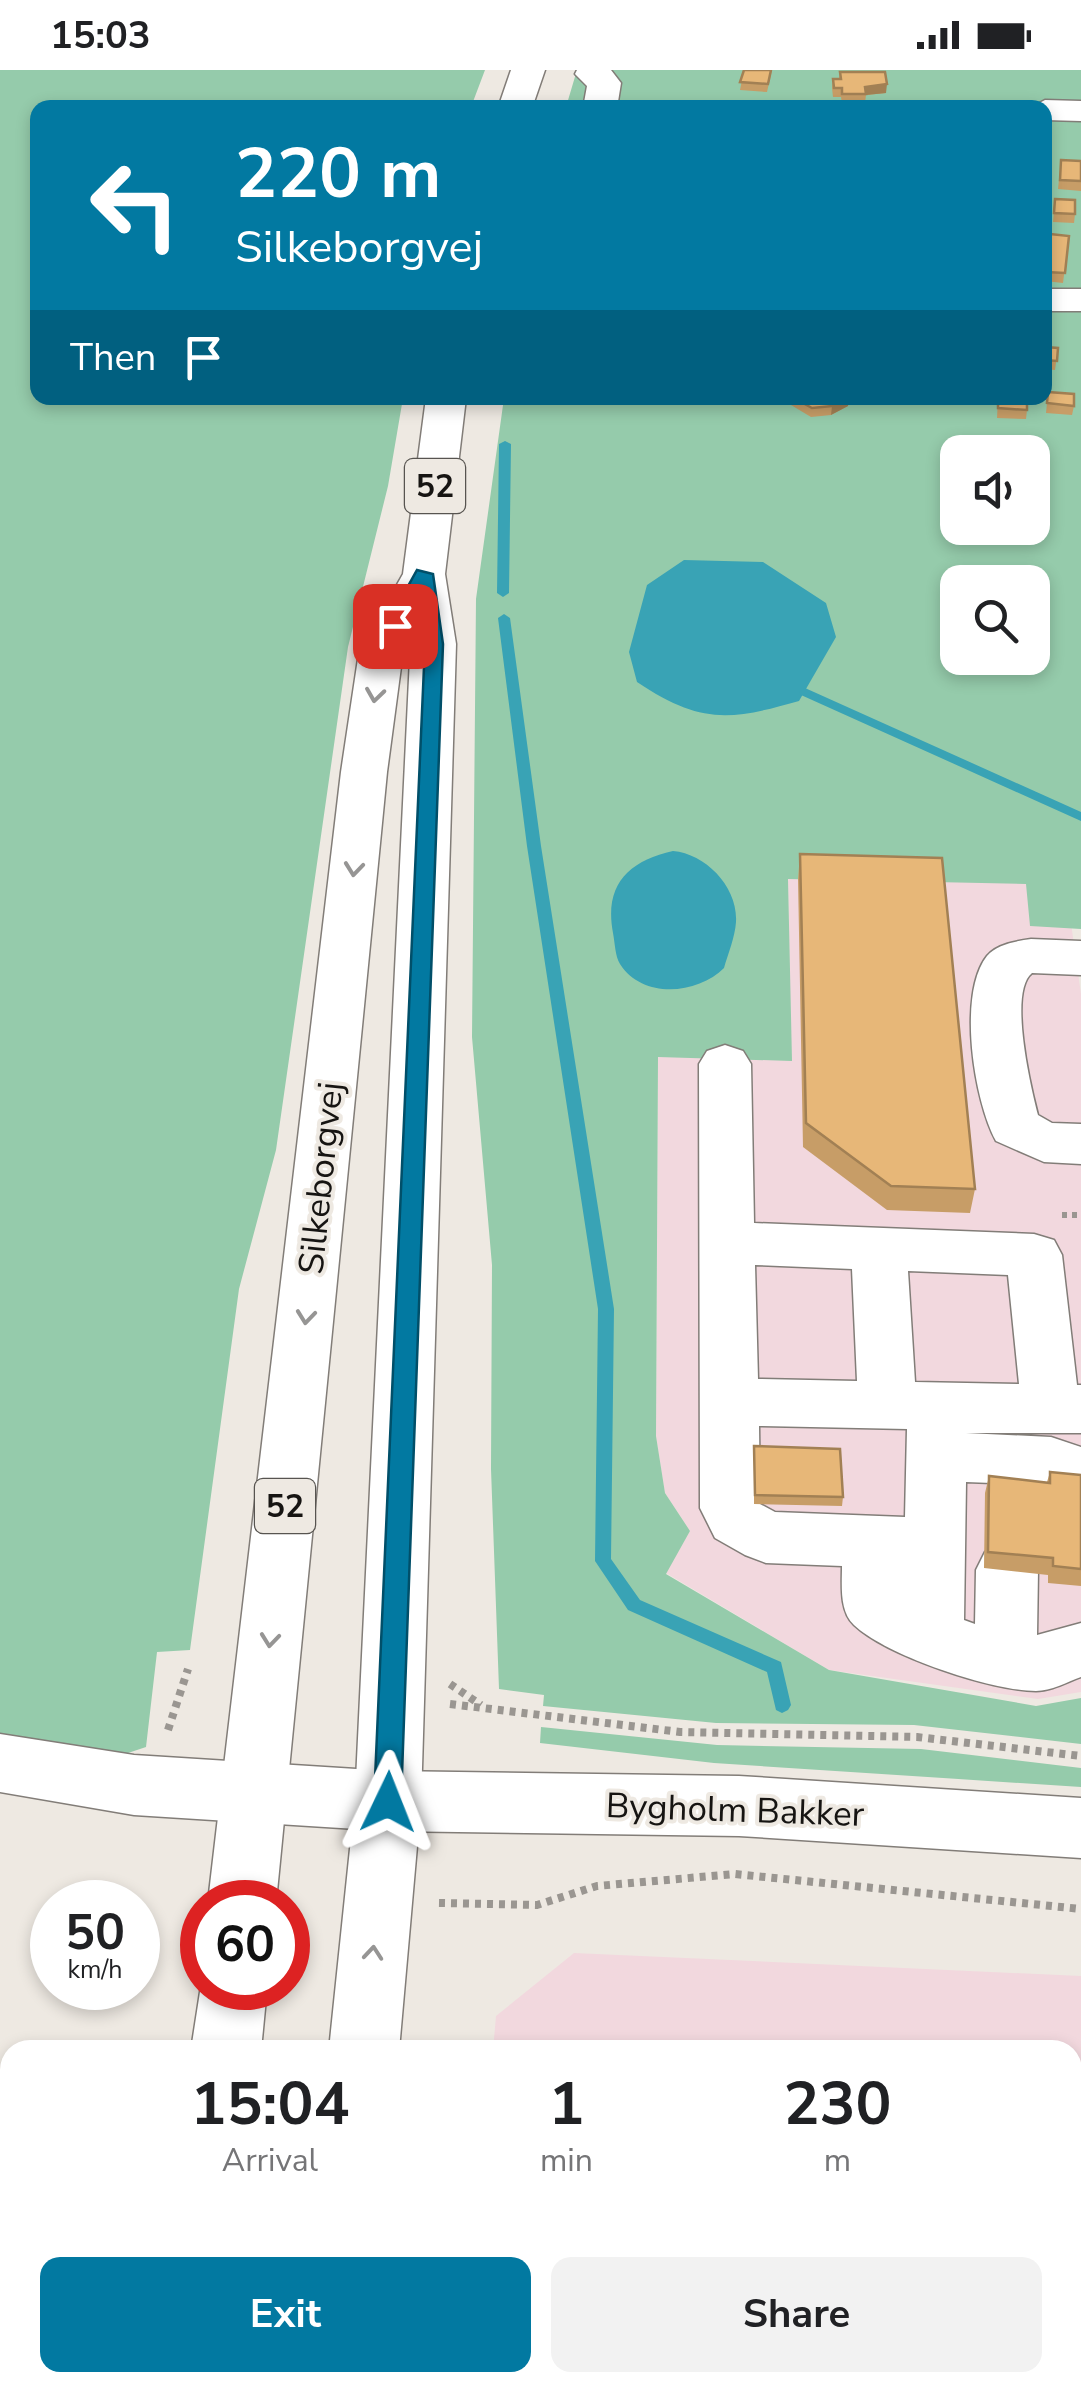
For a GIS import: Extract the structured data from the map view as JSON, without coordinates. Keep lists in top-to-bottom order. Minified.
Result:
{"streets":{"main road":["52","Silkeborgvej","Bygholm Bakker"]},"crossings":[["Silkeborgvej","Bygholm Bakker"]],"page":{"status":"15:03","turn":["220 m","Silkeborgvej"],"then":"Then","speed":"50 km/h","limit":"60","eta":["15:04","Arrival","1","min","230","m"],"buttons":["Exit","Share"]}}
